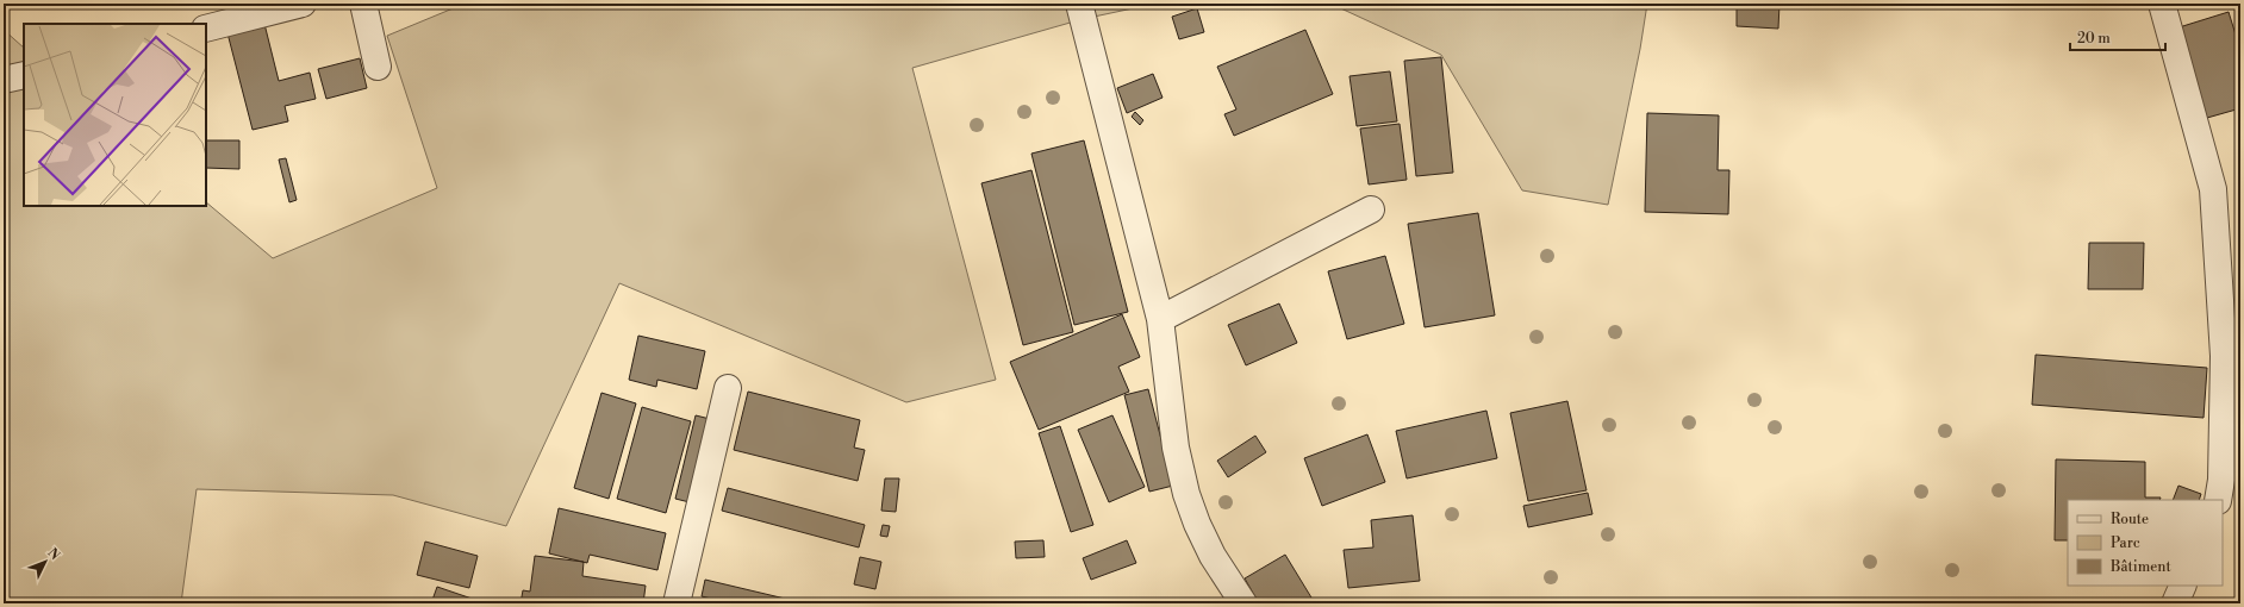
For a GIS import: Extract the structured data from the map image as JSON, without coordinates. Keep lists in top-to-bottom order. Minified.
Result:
{"legend":["Route","Parc","Bâtiment"],"scale_bar":"20 m","north":"top right"}
